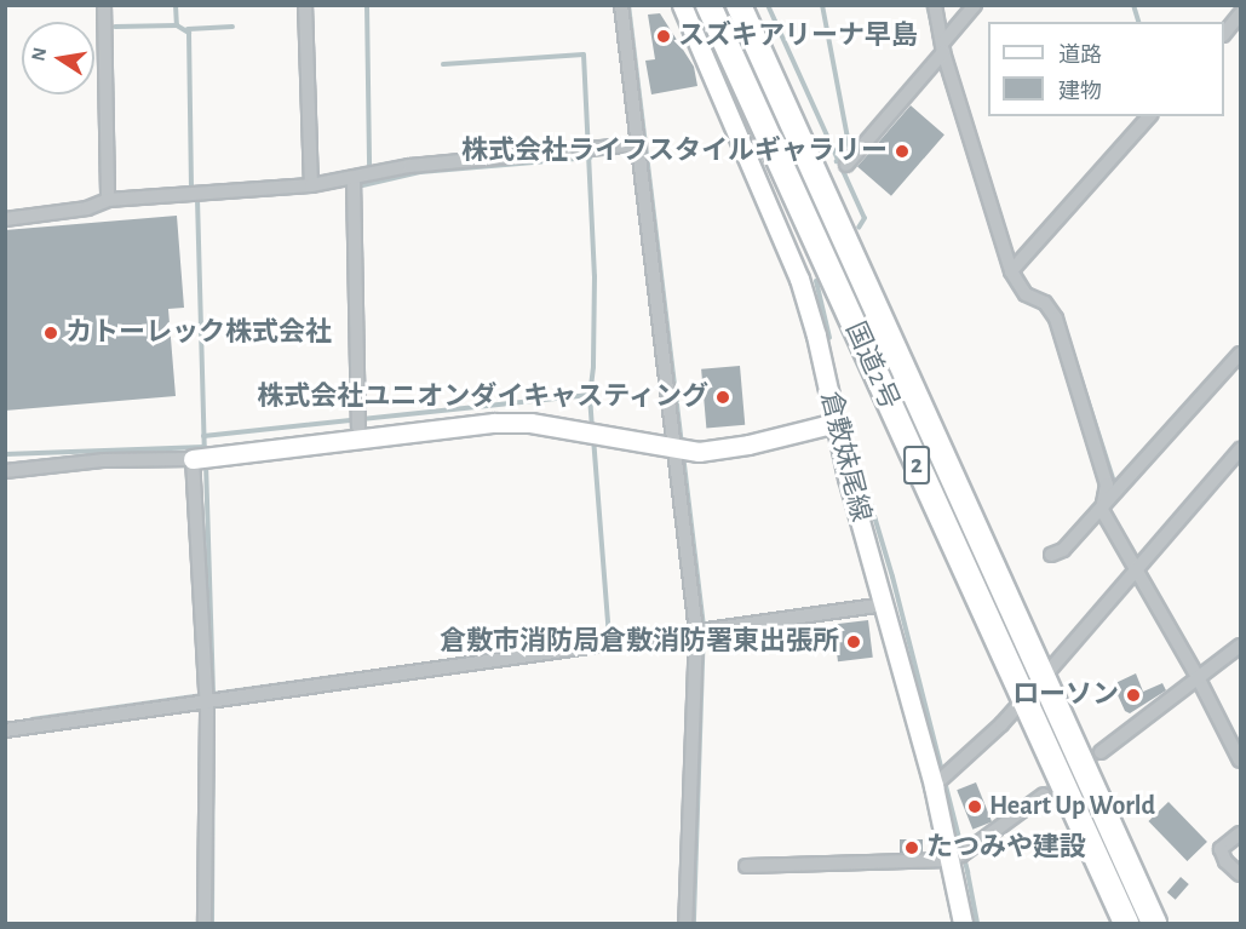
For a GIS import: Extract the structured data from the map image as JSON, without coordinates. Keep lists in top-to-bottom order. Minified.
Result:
{"streets":{"highway":["国道2号","2"],"main road":["倉敷妹尾線"]},"places":["スズキアリーナ早島","株式会社ライフスタイルギャラリー","カトーレック株式会社","株式会社ユニオンダイキャスティング","倉敷市消防局倉敷消防署東出張所","ローソン","Heart Up World","たつみや建設"],"legend":["道路","建物"],"north":"left"}
